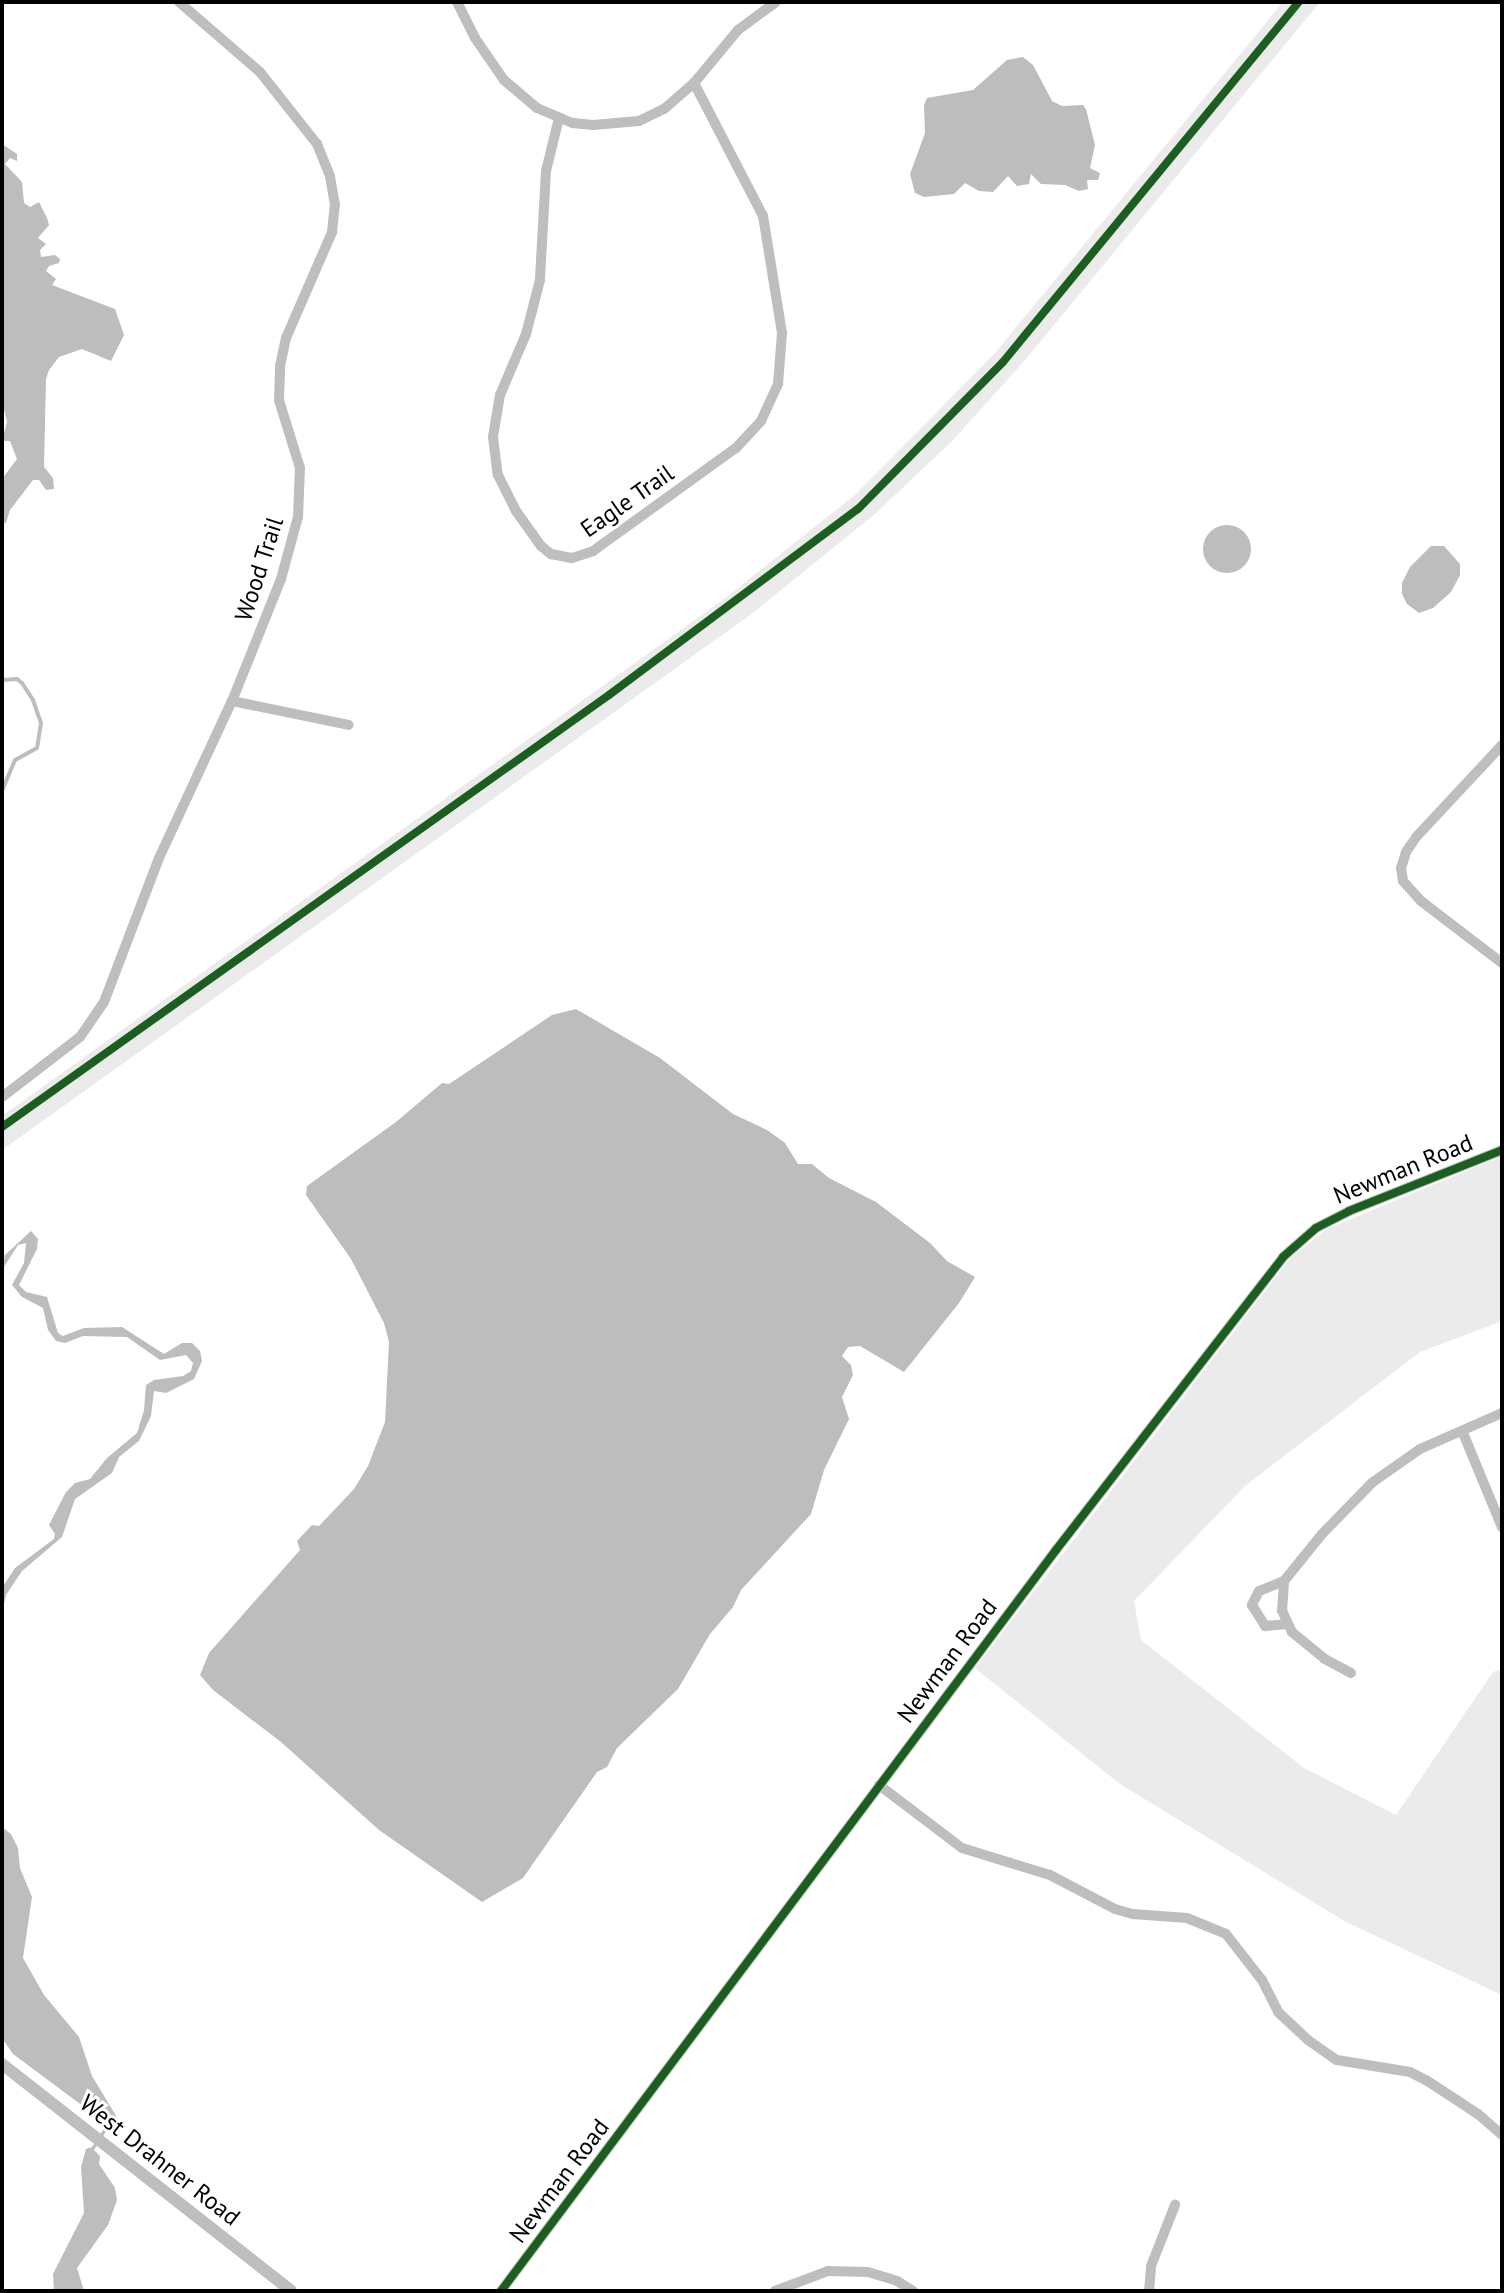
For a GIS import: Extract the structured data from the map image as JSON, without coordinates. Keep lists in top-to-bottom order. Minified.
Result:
{"streets":{"street":["Eagle Trail","Wood Trail","Newman Road","West Drahner Road"]}}
